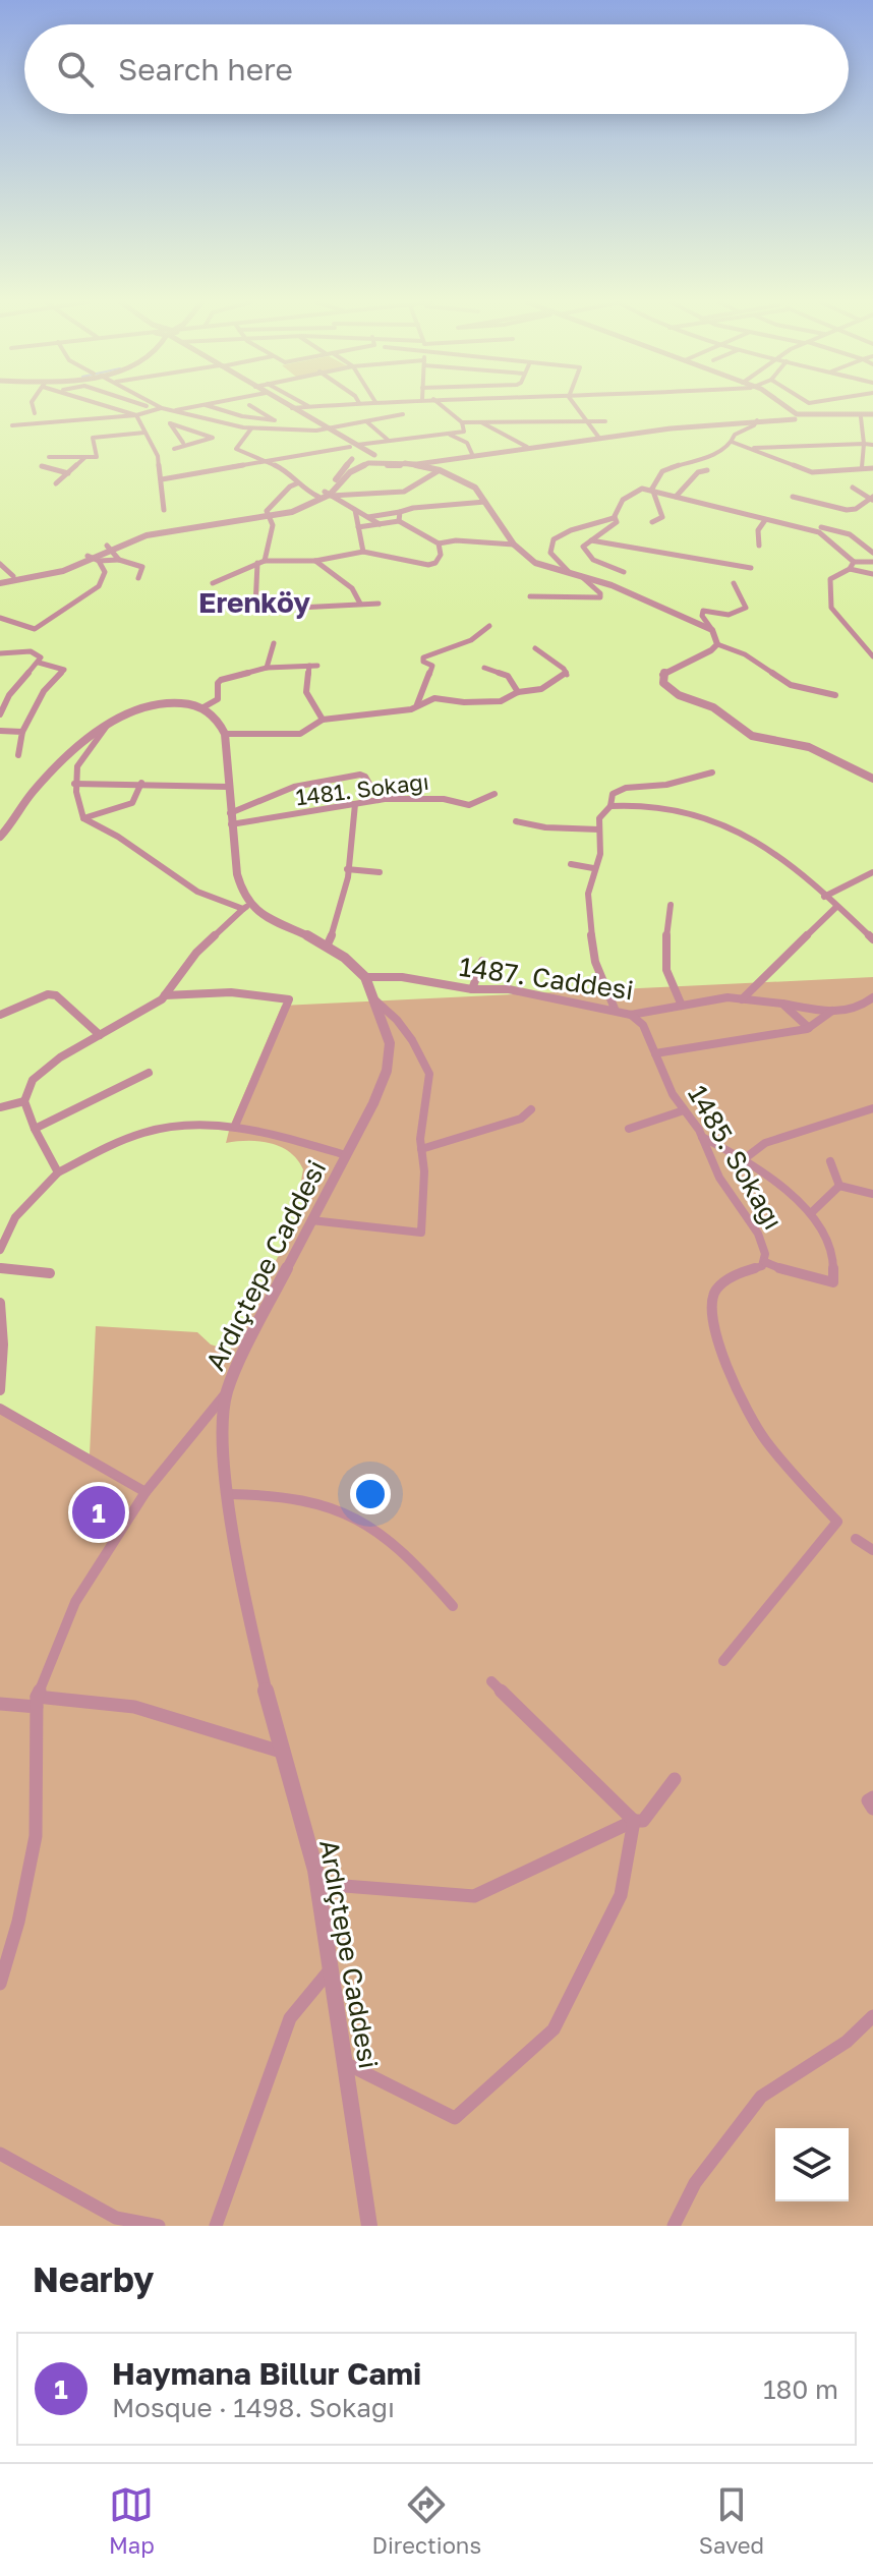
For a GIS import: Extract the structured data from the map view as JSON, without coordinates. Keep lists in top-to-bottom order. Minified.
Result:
{"streets":{"street":["1481. Sokağı","1487. Caddesi","1485. Sokağı","Ardıçtepe Caddesi"]},"crossings":[["1487. Caddesi","1485. Sokağı"],["1487. Caddesi","Ardıçtepe Caddesi"]],"districts":["Erenköy"],"page":{"search":"Search here","pins":"1","heading":"Nearby","list":[{"mark":"1","name":"Haymana Billur Cami","note":"Mosque · 1498. Sokağı","value":"180 m"}],"nav":["Map","Directions","Saved"]}}
